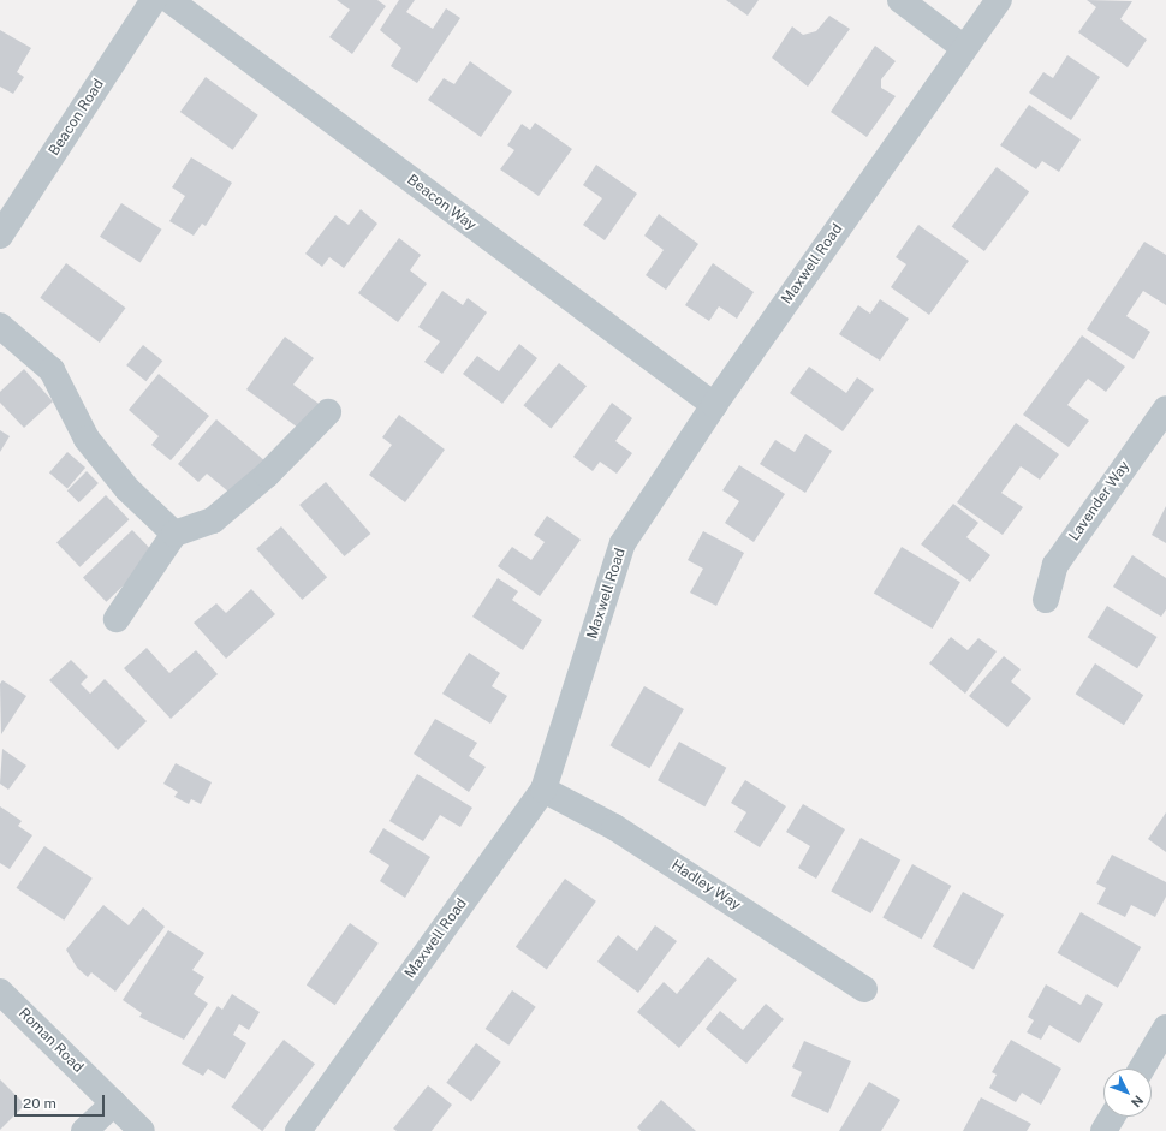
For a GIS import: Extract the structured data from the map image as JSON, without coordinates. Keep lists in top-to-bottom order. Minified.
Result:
{"streets":{"street":["Beacon Road","Beacon Way","Maxwell Road","Lavender Way","Hadley Way","Roman Road"]},"crossings":[["Beacon Way","Maxwell Road"],["Maxwell Road","Hadley Way"]],"scale_bar":"20 m","north":"bottom right"}
